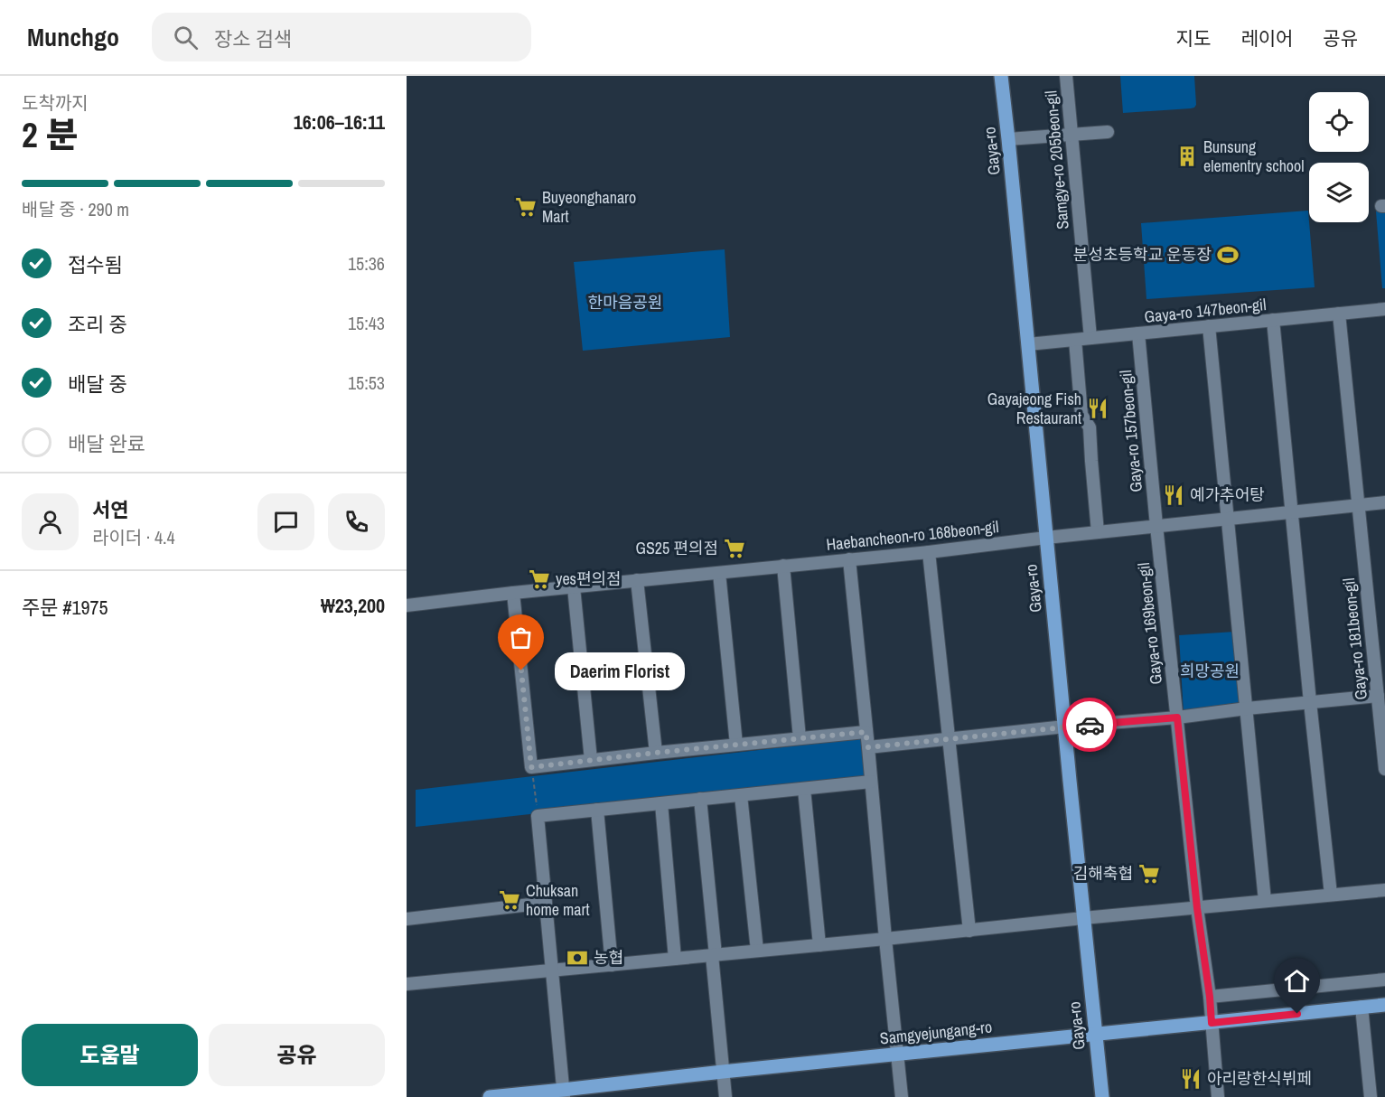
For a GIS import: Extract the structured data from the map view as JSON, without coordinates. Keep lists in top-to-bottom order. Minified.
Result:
{"streets":{"main road":["Gaya-ro","Samgyejungang-ro"],"street":["Samgye-ro 205beon-gil","Gaya-ro 147beon-gil","Gaya-ro 157beon-gil","Haebancheon-ro 168beon-gil","Gaya-ro 169beon-gil","Gaya-ro 181beon-gil"]},"crossings":[["Gaya-ro","Gaya-ro 147beon-gil"],["Gaya-ro","Haebancheon-ro 168beon-gil"],["Gaya-ro","Samgyejungang-ro"],["Samgye-ro 205beon-gil","Gaya-ro 147beon-gil"],["Gaya-ro 147beon-gil","Gaya-ro 157beon-gil"],["Gaya-ro 157beon-gil","Gaya-ro 169beon-gil"]],"parks":["한마음공원","희망공원"],"places":{"building":["Bunsung elementry school"],"supermarket":["Buyeonghanaro Mart","GS25 편의점","yes편의점","김해축협","Chuksan home mart"],"sports":["분성초등학교 운동장"],"restaurant":["Gayajeong Fish Restaurant","예가추어탕","아리랑한식뷔페"],"other":["Daerim Florist"],"bank":["농협"]},"page":{"header":"Munchgo","search":"장소 검색","nav":["지도","레이어","공유"],"heading":["2 분","도착까지","16:06–16:11"],"panel":["서연","라이더 · 4.4","주문 #1975","₩23,200"],"bar":"배달 중 · 290 m","list":[["접수됨","15:36"],["조리 중","15:43"],["배달 중","15:53"],"배달 완료"],"bubble":"Daerim Florist","buttons":["도움말","공유"]}}
